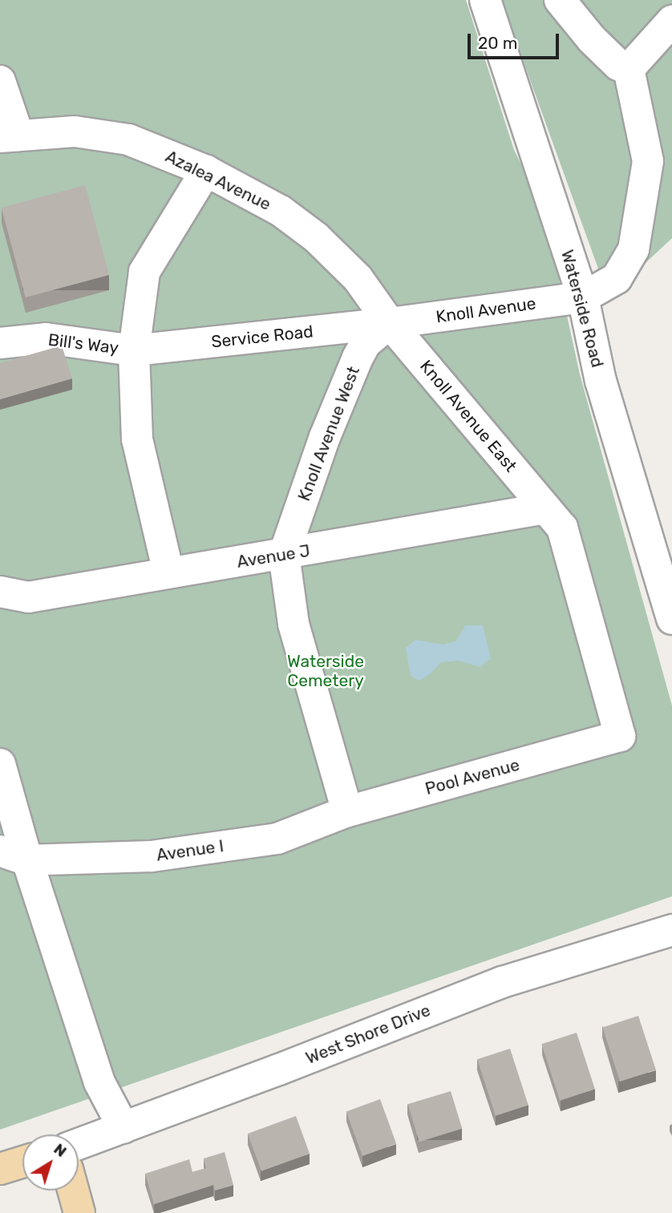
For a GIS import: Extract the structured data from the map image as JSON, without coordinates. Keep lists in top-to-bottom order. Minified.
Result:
{"streets":{"street":["Azalea Avenue","Waterside Road","Knoll Avenue","Service Road","Bill's Way","Knoll Avenue East","Knoll Avenue West","Avenue J","Pool Avenue","Avenue I","West Shore Drive"]},"crossings":[["Azalea Avenue","Knoll Avenue"],["Azalea Avenue","Service Road"],["Azalea Avenue","Knoll Avenue East"],["Azalea Avenue","Knoll Avenue West"],["Waterside Road","Knoll Avenue"],["Knoll Avenue","Service Road"],["Knoll Avenue","Knoll Avenue East"],["Knoll Avenue","Knoll Avenue West"],["Service Road","Bill's Way"],["Service Road","Knoll Avenue East"],["Service Road","Knoll Avenue West"],["Knoll Avenue East","Knoll Avenue West"],["Knoll Avenue East","Avenue J"],["Knoll Avenue East","Pool Avenue"],["Knoll Avenue West","Avenue J"],["Avenue J","Pool Avenue"],["Pool Avenue","Avenue I"]],"parks":["Waterside Cemetery"],"scale_bar":"20 m","north":"top right"}
